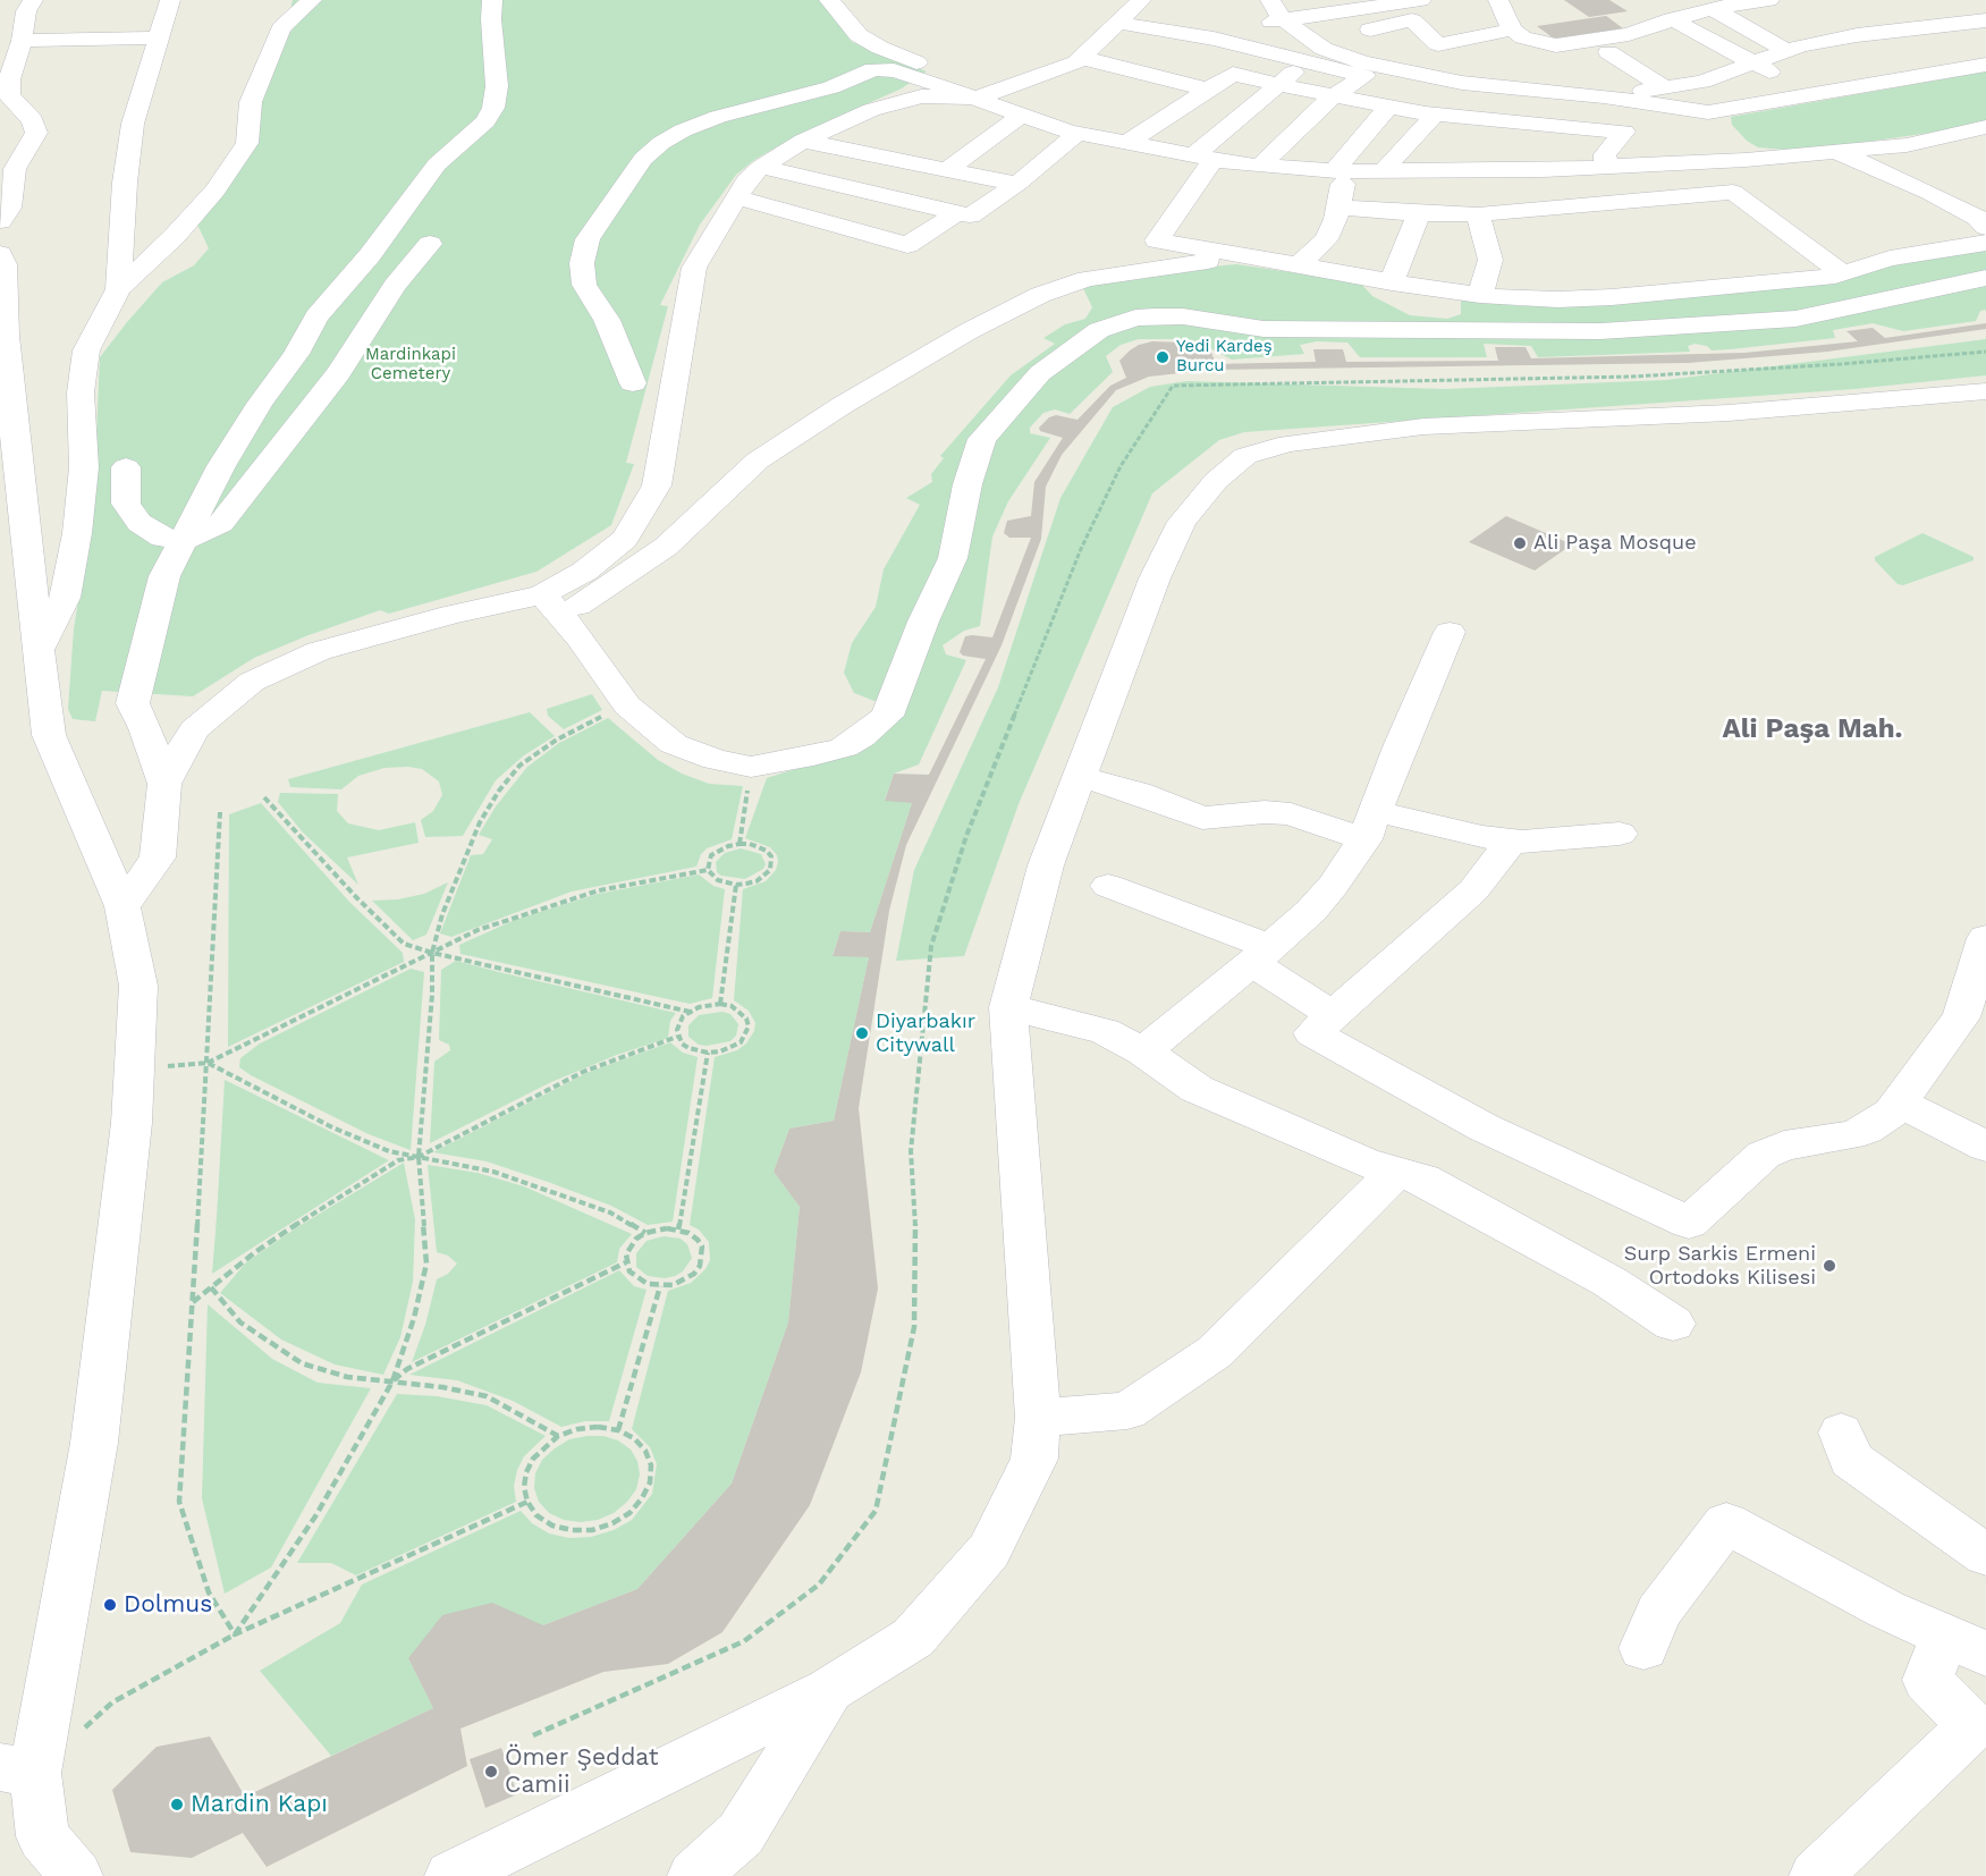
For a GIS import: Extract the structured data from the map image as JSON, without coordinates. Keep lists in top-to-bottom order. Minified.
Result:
{"districts":["Ali Paşa Mah."],"parks":["Mardinkapi Cemetery"],"places":["Yedi Kardeş Burcu","Ali Paşa Mosque","Diyarbakır Citywall","Surp Sarkis Ermeni Ortodoks Kilisesi","Dolmus","Ömer Şeddat Camii","Mardin Kapı"]}
